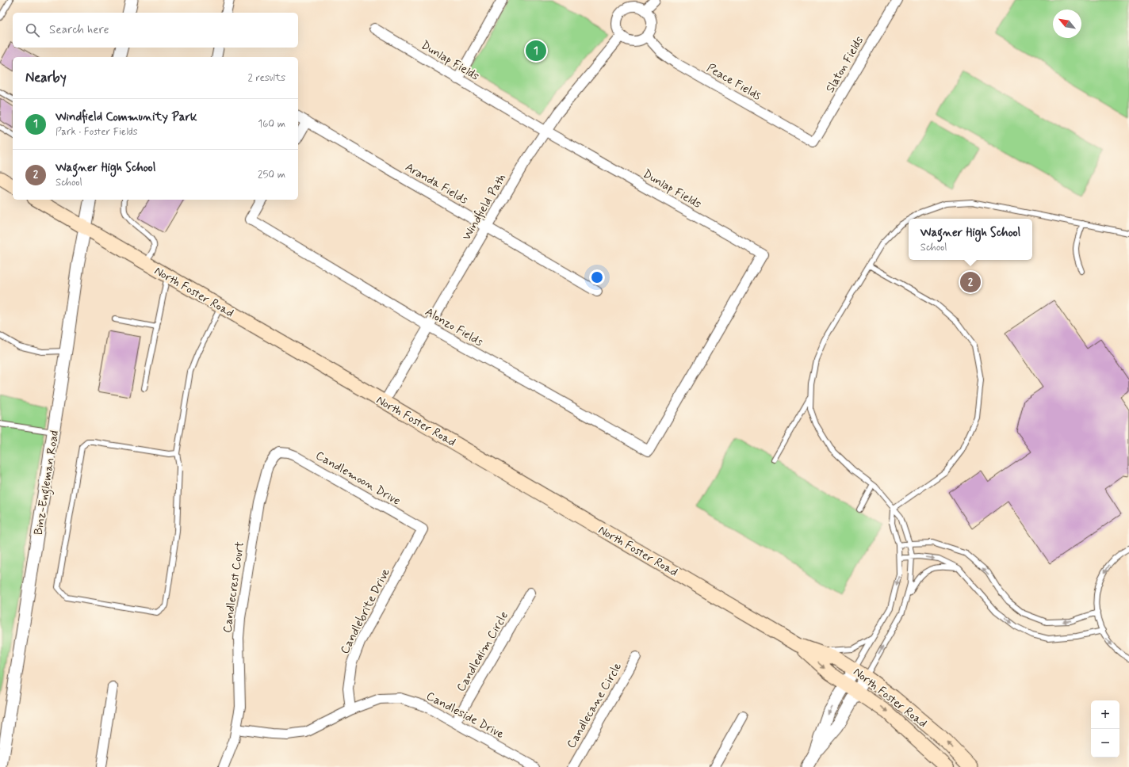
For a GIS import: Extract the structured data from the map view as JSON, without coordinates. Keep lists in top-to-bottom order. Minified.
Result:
{"streets":{"main road":["North Foster Road"],"street":["Dunlap Fields","Slaton Fields","Peace Fields","Aranda Fields","Windfield Path","Alonzo Fields","Candlemoon Drive","Binz-Engleman Road","Candlecrest Court","Candlebrite Drive","Candledim Circle","Candlecane Circle","Candleside Drive"]},"crossings":[["Dunlap Fields","Windfield Path"],["Dunlap Fields","Alonzo Fields"],["Slaton Fields","Peace Fields"],["Peace Fields","Windfield Path"],["Aranda Fields","Windfield Path"],["Windfield Path","North Foster Road"],["Windfield Path","Alonzo Fields"],["North Foster Road","Binz-Engleman Road"],["Candlemoon Drive","Candlecrest Court"],["Candlemoon Drive","Candlebrite Drive"],["Candlecrest Court","Candleside Drive"],["Candlebrite Drive","Candleside Drive"],["Candledim Circle","Candleside Drive"]],"north":"top left","page":{"search":"Search here","pins":["1","2"],"heading":["Nearby","2 results"],"list":[{"mark":"1","name":"Windfield Community Park","note":"Park · Foster Fields","value":"160 m"},{"mark":"2","name":"Wagner High School","note":"School","value":"250 m"}],"popup":["Wagner High School","School"],"map_buttons":["+","−"]}}
